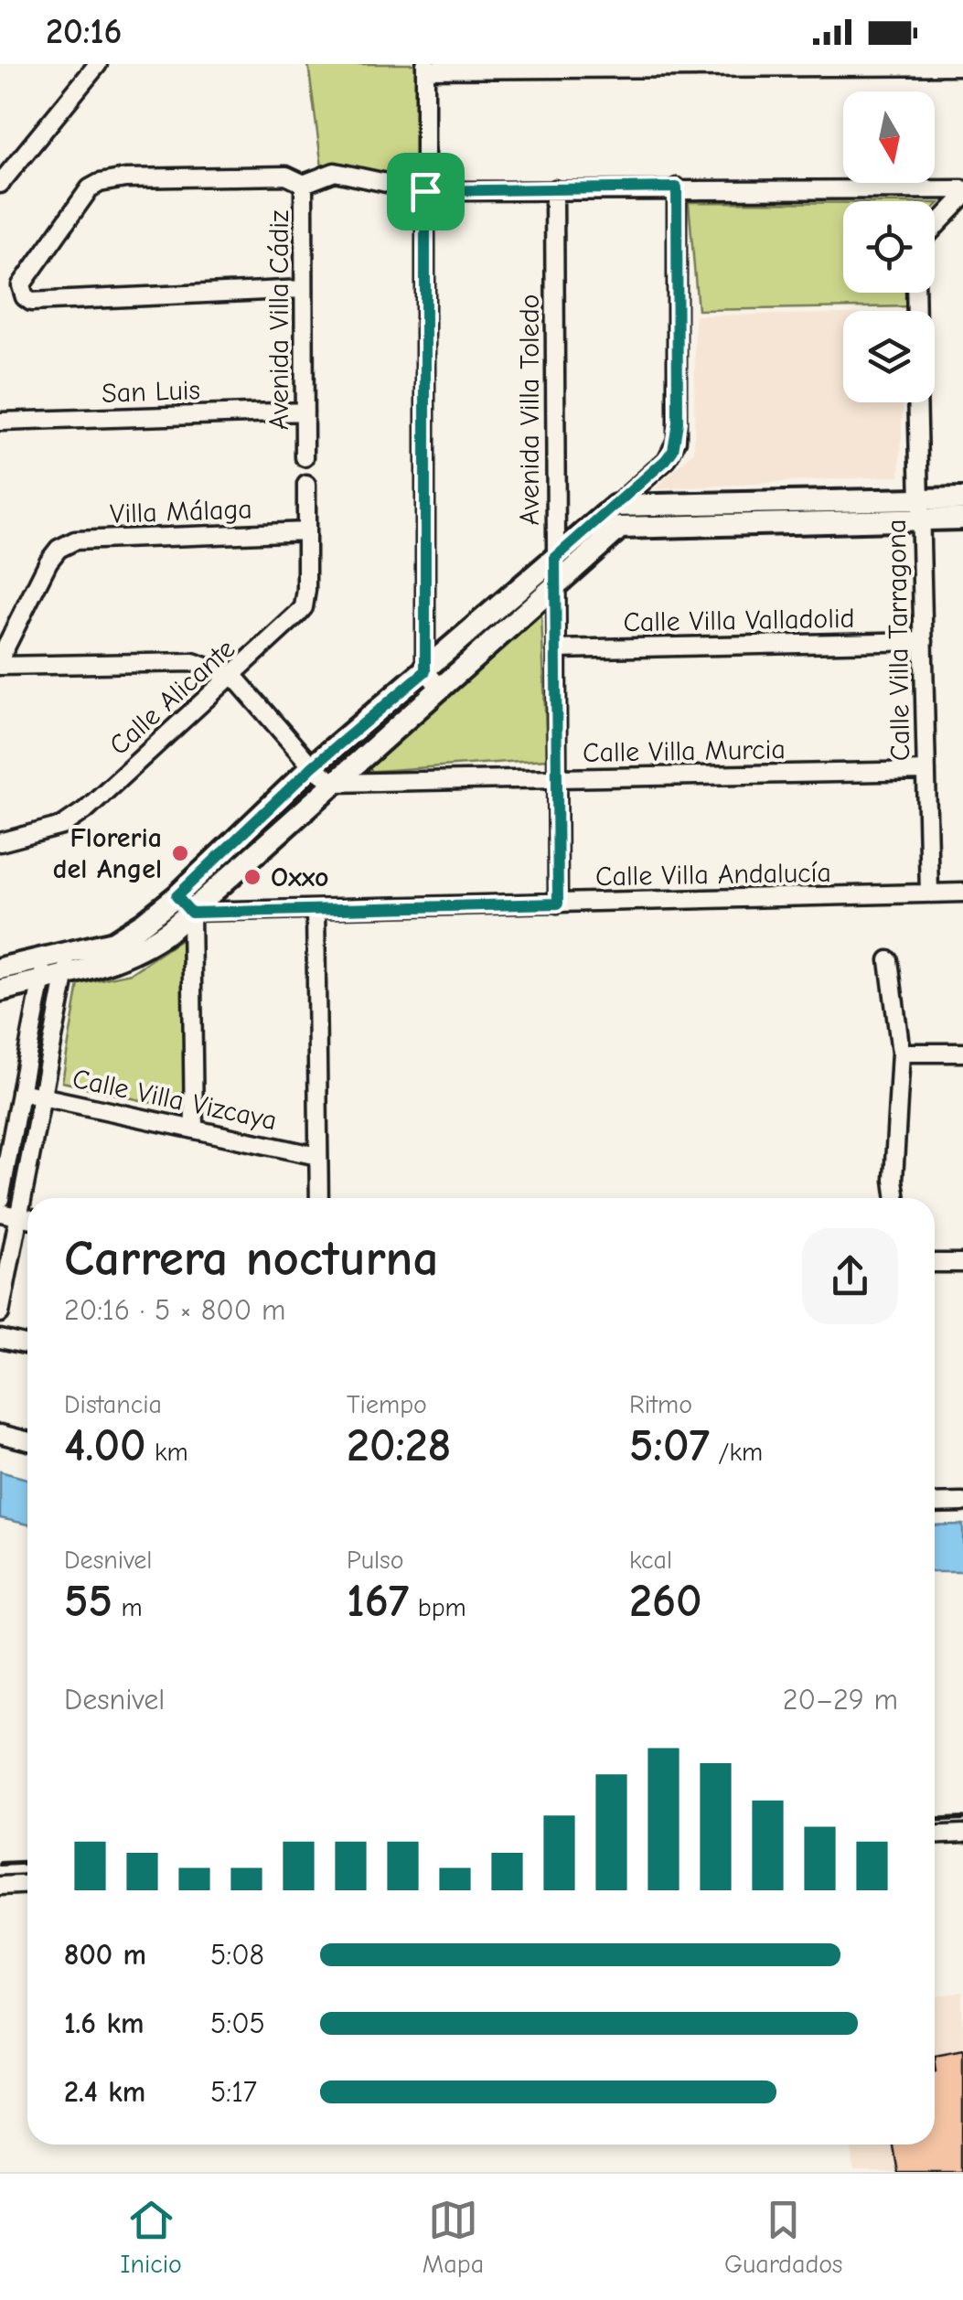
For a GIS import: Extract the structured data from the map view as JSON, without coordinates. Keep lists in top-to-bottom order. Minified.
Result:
{"streets":{"street":["Avenida Villa Cádiz","San Luis","Avenida Villa Toledo","Villa Málaga","Calle Villa Valladolid","Calle Villa Tarragona","Calle Alicante","Calle Villa Murcia","Calle Villa Andalucía","Calle Villa Vizcaya"]},"crossings":[["Avenida Villa Cádiz","San Luis"],["Avenida Villa Toledo","Calle Villa Valladolid"],["Avenida Villa Toledo","Calle Villa Murcia"],["Avenida Villa Toledo","Calle Villa Andalucía"],["Villa Málaga","Calle Alicante"],["Calle Villa Valladolid","Calle Villa Tarragona"],["Calle Villa Tarragona","Calle Villa Murcia"],["Calle Villa Tarragona","Calle Villa Andalucía"]],"places":["Floreria del Angel","Oxxo"],"north":"bottom","page":{"status":"20:16","heading":["Carrera nocturna","20:16 · 5 × 800 m"],"stats":[["Distancia","4.00 km"],["Tiempo","20:28"],["Ritmo","5:07 /km"],["Desnivel","55 m"],["Pulso","167 bpm"],["kcal","260"]],"chart":["Desnivel","20–29 m"],"list":[{"name":"800 m","note":"5:08"},{"name":"1.6 km","note":"5:05"},{"name":"2.4 km","note":"5:17"}],"tabs":["Inicio","Mapa","Guardados"]}}
